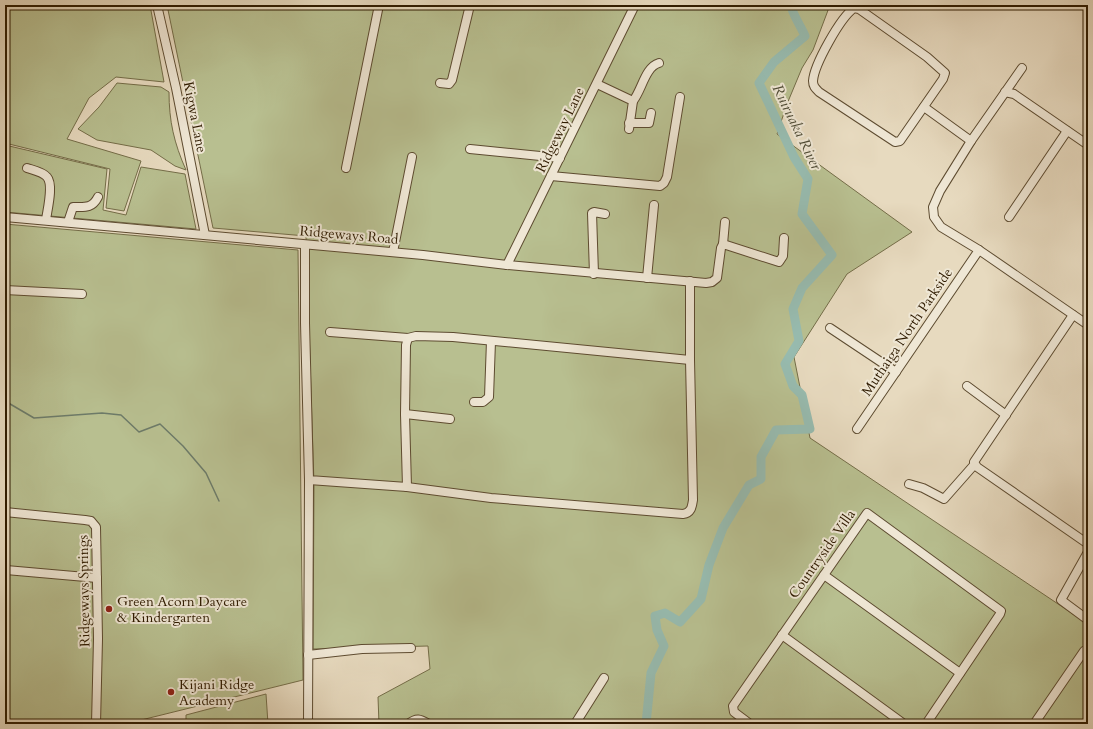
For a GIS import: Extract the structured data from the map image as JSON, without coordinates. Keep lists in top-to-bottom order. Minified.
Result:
{"streets":{"street":["Kigwa Lane","Ridgeway Lane","Ridgeways Road","Muthaiga North Parkside","Countryside Villa","Ridgeways Springs"]},"crossings":[["Kigwa Lane","Ridgeways Road"],["Ridgeway Lane","Ridgeways Road"]],"water":["Ruiruaka River"],"places":["Green Acorn Daycare & Kindergarten","Kijani Ridge Academy"]}
